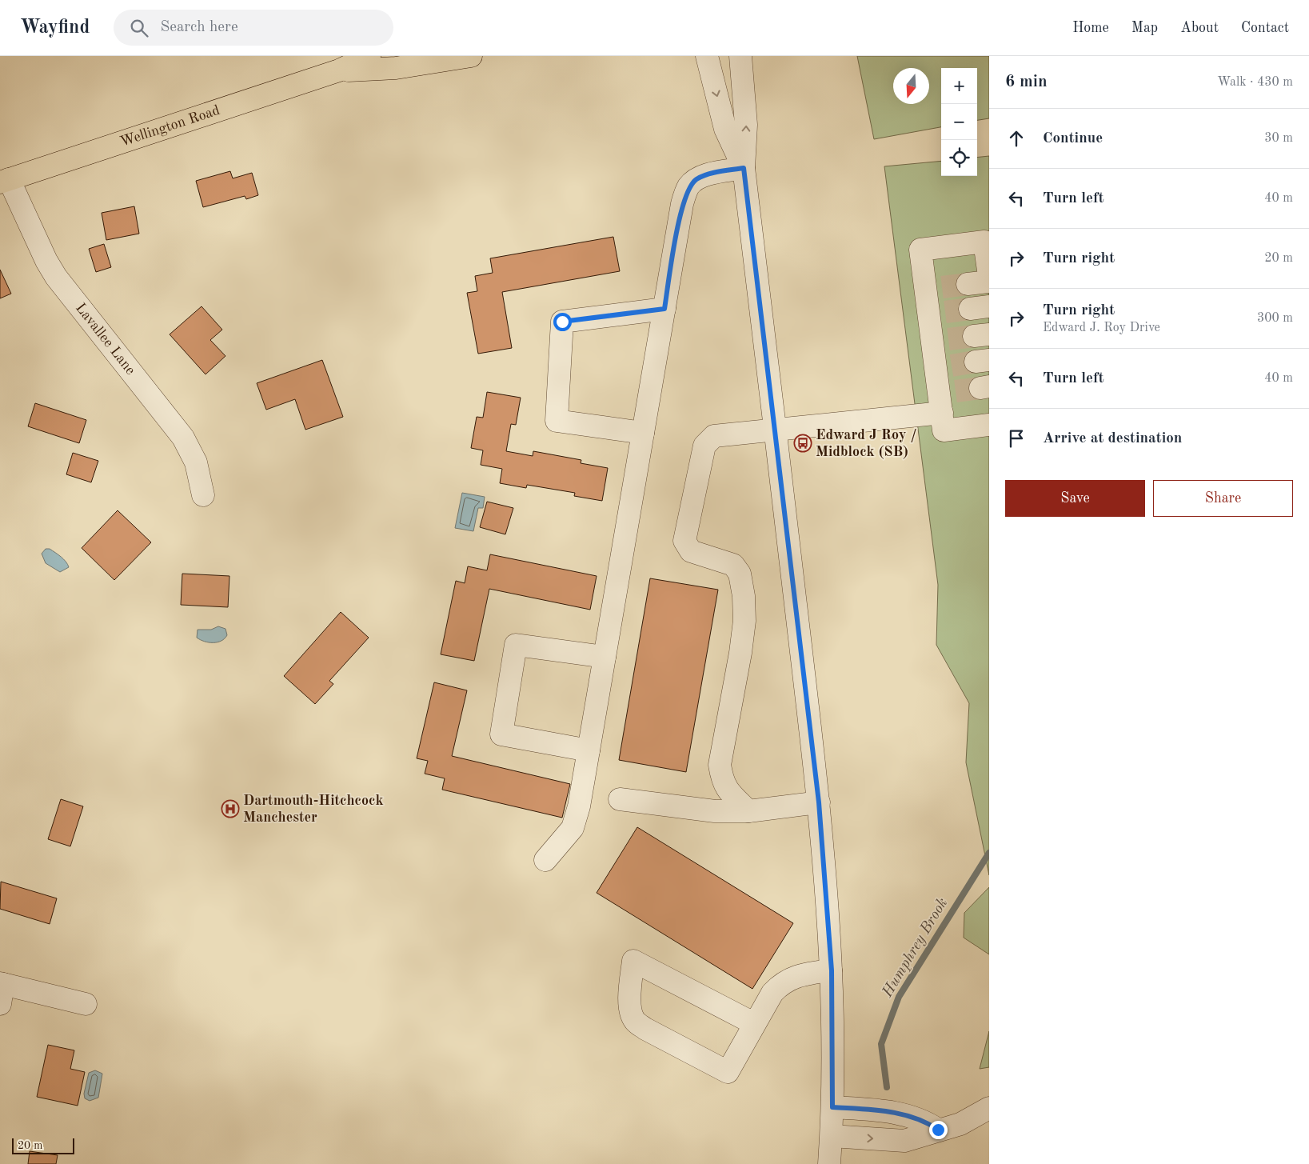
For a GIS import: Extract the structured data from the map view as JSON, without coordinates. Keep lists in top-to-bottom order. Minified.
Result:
{"streets":{"main road":["Wellington Road"],"street":["Lavallee Lane"]},"crossings":[["Wellington Road","Lavallee Lane"]],"water":["Humphrey Brook"],"places":{"bus stop":["Edward J Roy / Midblock (SB)"],"hospital":["Dartmouth-Hitchcock Manchester"]},"scale_bar":"20 m","north":"bottom","page":{"header":"Wayfind","search":"Search here","nav":["Home","Map","About","Contact"],"heading":["6 min","Walk · 430 m"],"map_buttons":["+","−"],"list":[["Continue","30 m"],["Turn left","40 m"],["Turn right","20 m"],["Turn right","Edward J. Roy Drive","300 m"],["Turn left","40 m"],"Arrive at destination"],"buttons":["Save","Share"],"scale":"20 m"}}
